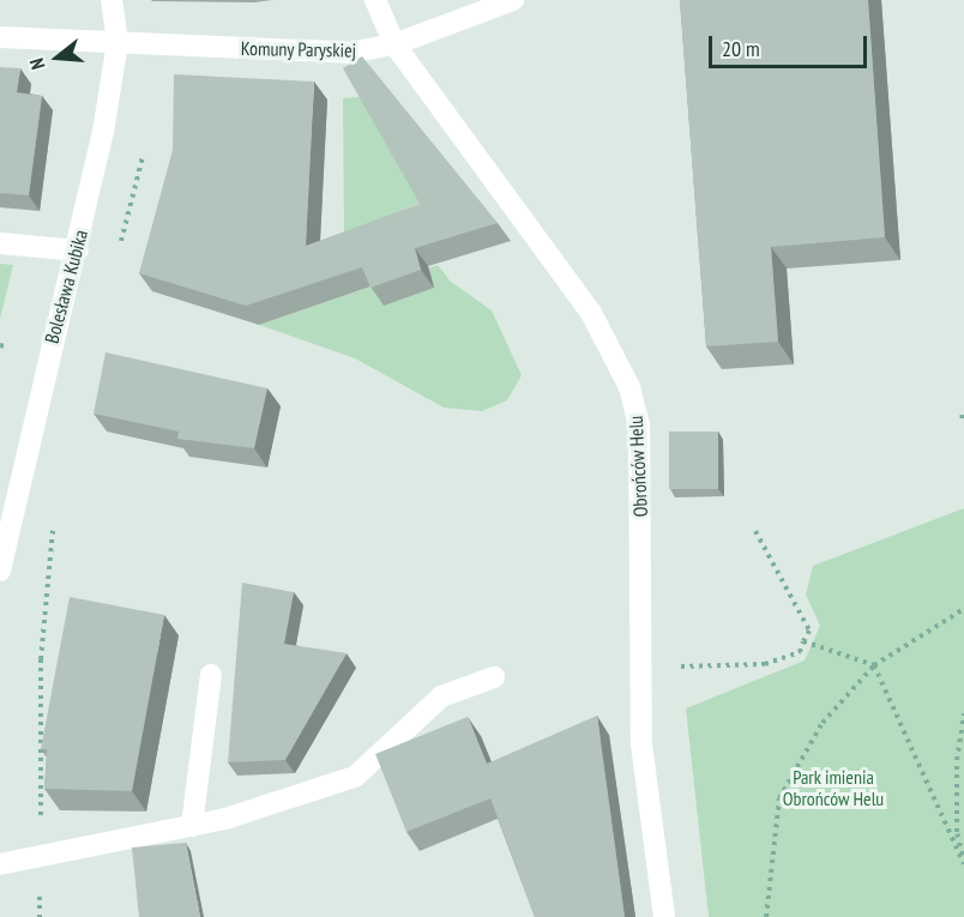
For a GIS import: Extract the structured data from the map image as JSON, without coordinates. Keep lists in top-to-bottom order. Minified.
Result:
{"streets":{"street":["Komuny Paryskiej","Bolesława Kubika","Obrońców Helu"]},"crossings":[["Komuny Paryskiej","Bolesława Kubika"],["Komuny Paryskiej","Obrońców Helu"]],"parks":["Park imienia Obrońców Helu"],"scale_bar":"20 m","north":"left"}
